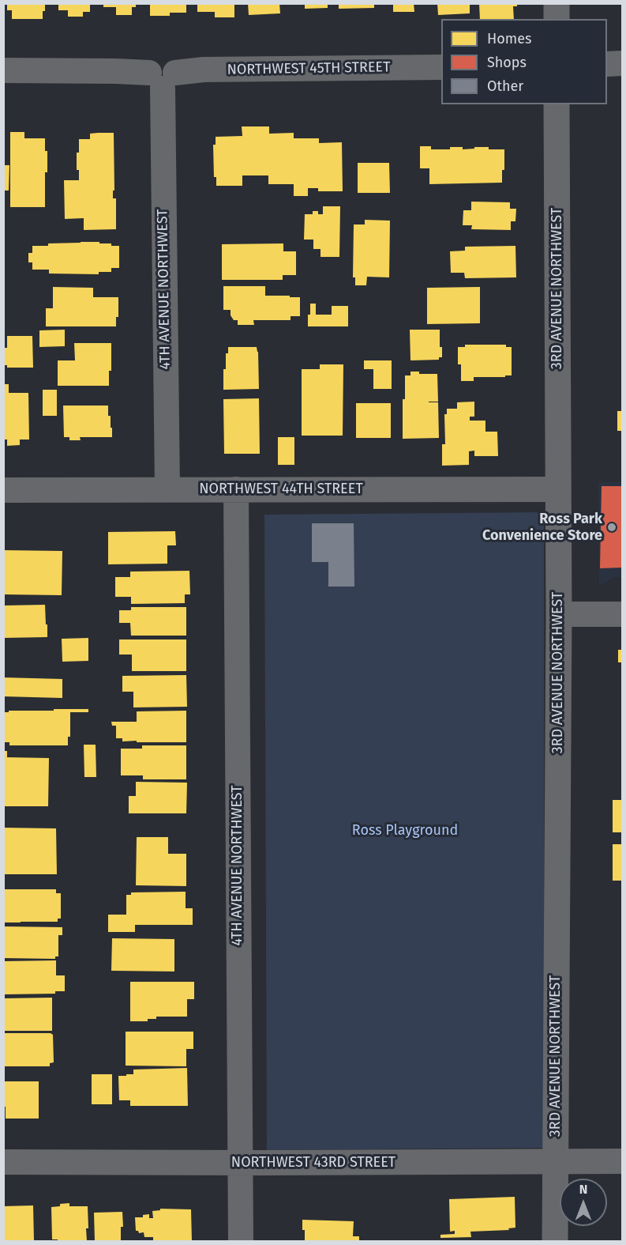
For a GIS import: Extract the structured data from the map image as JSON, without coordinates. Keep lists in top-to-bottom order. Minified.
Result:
{"streets":{"street":["NORTHWEST 45TH STREET","3RD AVENUE NORTHWEST","4TH AVENUE NORTHWEST","NORTHWEST 44TH STREET","NORTHWEST 43RD STREET"]},"crossings":[["NORTHWEST 45TH STREET","4TH AVENUE NORTHWEST"],["3RD AVENUE NORTHWEST","NORTHWEST 44TH STREET"],["3RD AVENUE NORTHWEST","NORTHWEST 43RD STREET"],["4TH AVENUE NORTHWEST","NORTHWEST 44TH STREET"],["4TH AVENUE NORTHWEST","NORTHWEST 43RD STREET"]],"parks":["Ross Playground"],"places":["Ross Park Convenience Store"],"legend":["Homes","Shops","Other"],"north":"top"}
